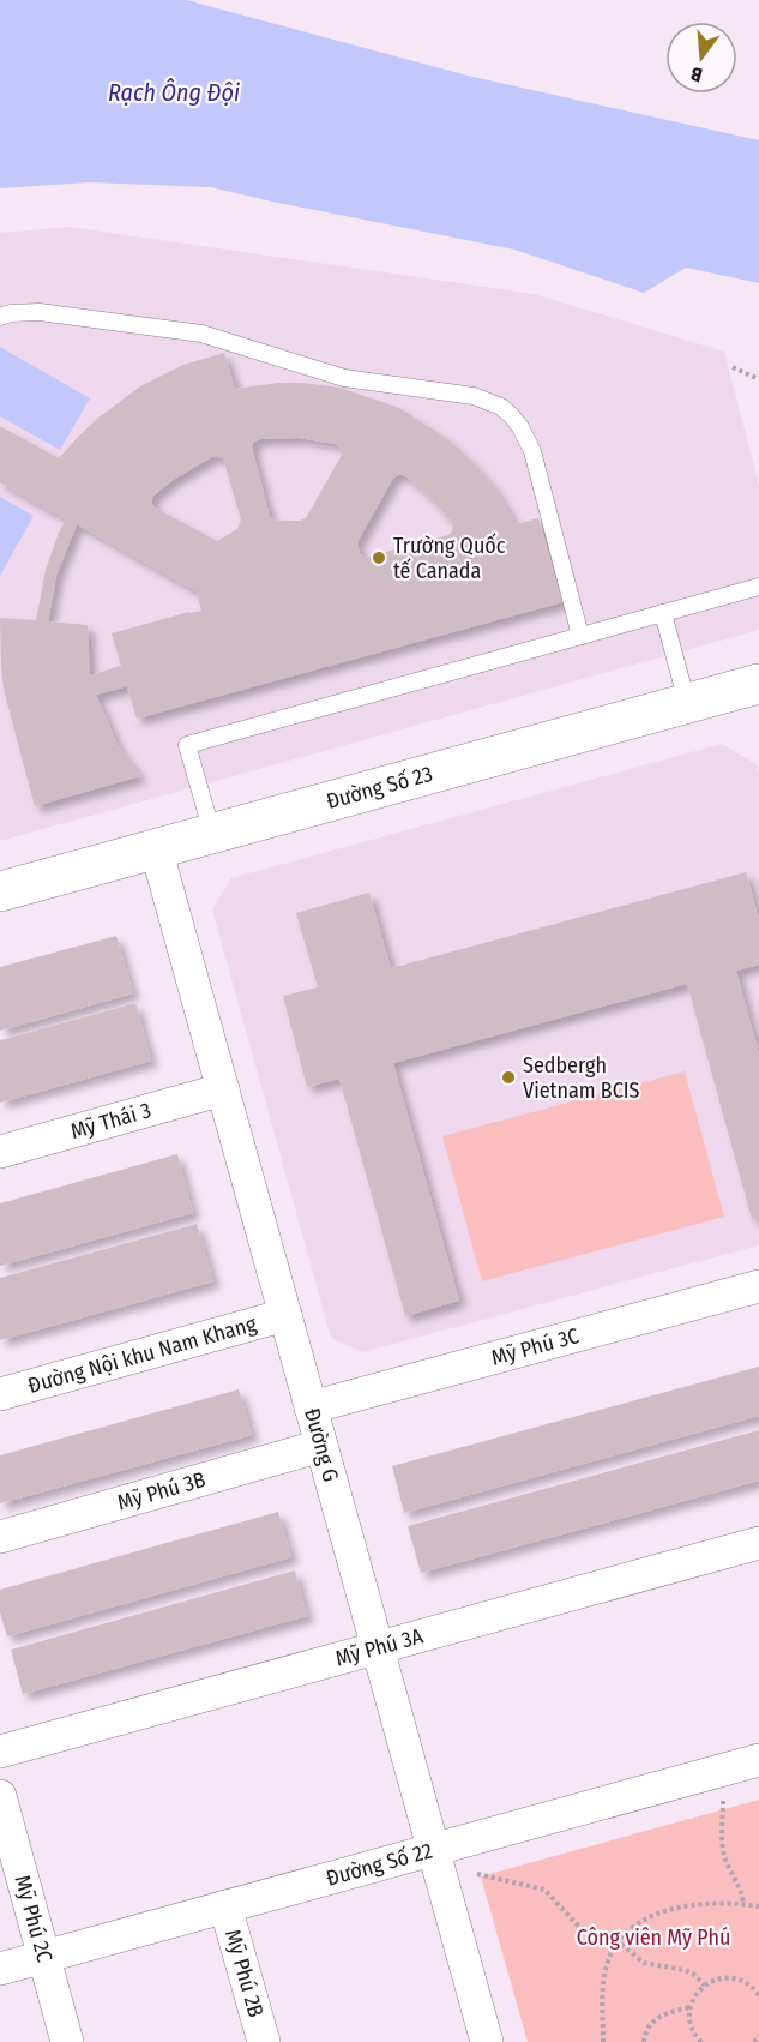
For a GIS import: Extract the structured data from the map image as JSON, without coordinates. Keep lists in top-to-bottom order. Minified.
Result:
{"streets":{"street":["Đường Số 23","Mỹ Thái 3","Mỹ Phú 3C","Đường Nội khu Nam Khang","Đường G","Mỹ Phú 3B","Mỹ Phú 3A","Đường Số 22","Mỹ Phú 2C","Mỹ Phú 2B"]},"crossings":[["Đường Số 23","Đường G"],["Mỹ Thái 3","Đường G"],["Mỹ Phú 3C","Đường G"],["Đường Nội khu Nam Khang","Đường G"],["Đường G","Mỹ Phú 3B"],["Đường G","Mỹ Phú 3A"],["Đường G","Đường Số 22"],["Đường Số 22","Mỹ Phú 2C"],["Đường Số 22","Mỹ Phú 2B"]],"water":["Rạch Ông Đội"],"parks":["Công viên Mỹ Phú"],"places":["Trường Quốc tế Canada","Sedbergh Vietnam BCIS"],"north":"bottom"}
